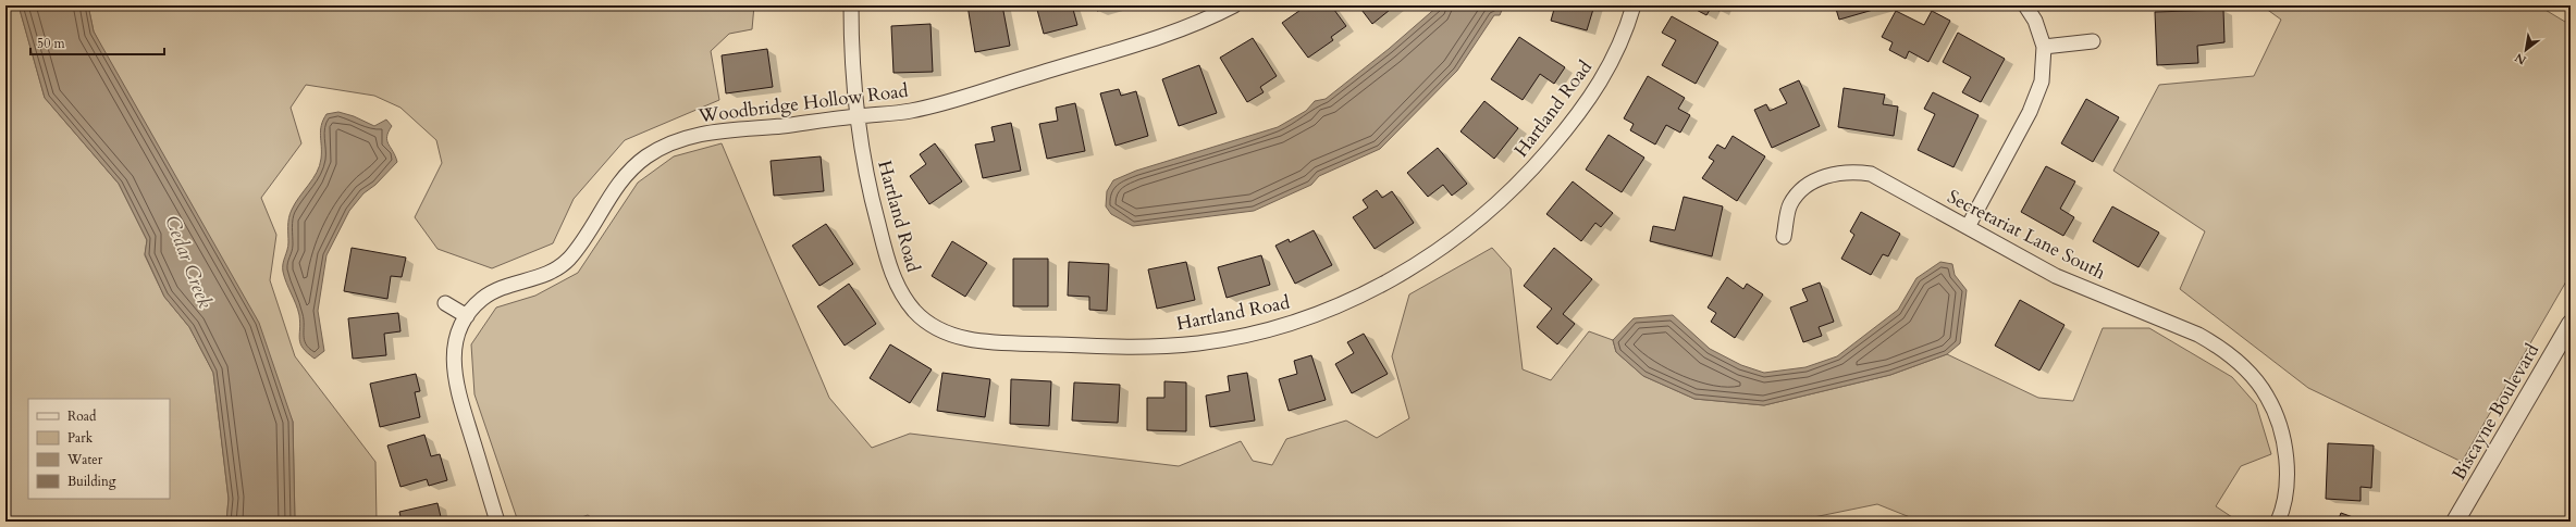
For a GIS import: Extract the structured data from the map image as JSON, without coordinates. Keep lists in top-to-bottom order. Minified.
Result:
{"streets":{"street":["Woodbridge Hollow Road","Hartland Road","Secretariat Lane South","Biscayne Boulevard"]},"crossings":[["Woodbridge Hollow Road","Hartland Road"]],"water":["Cedar Creek"],"legend":["Road","Park","Water","Building"],"scale_bar":"50 m","north":"bottom left"}
